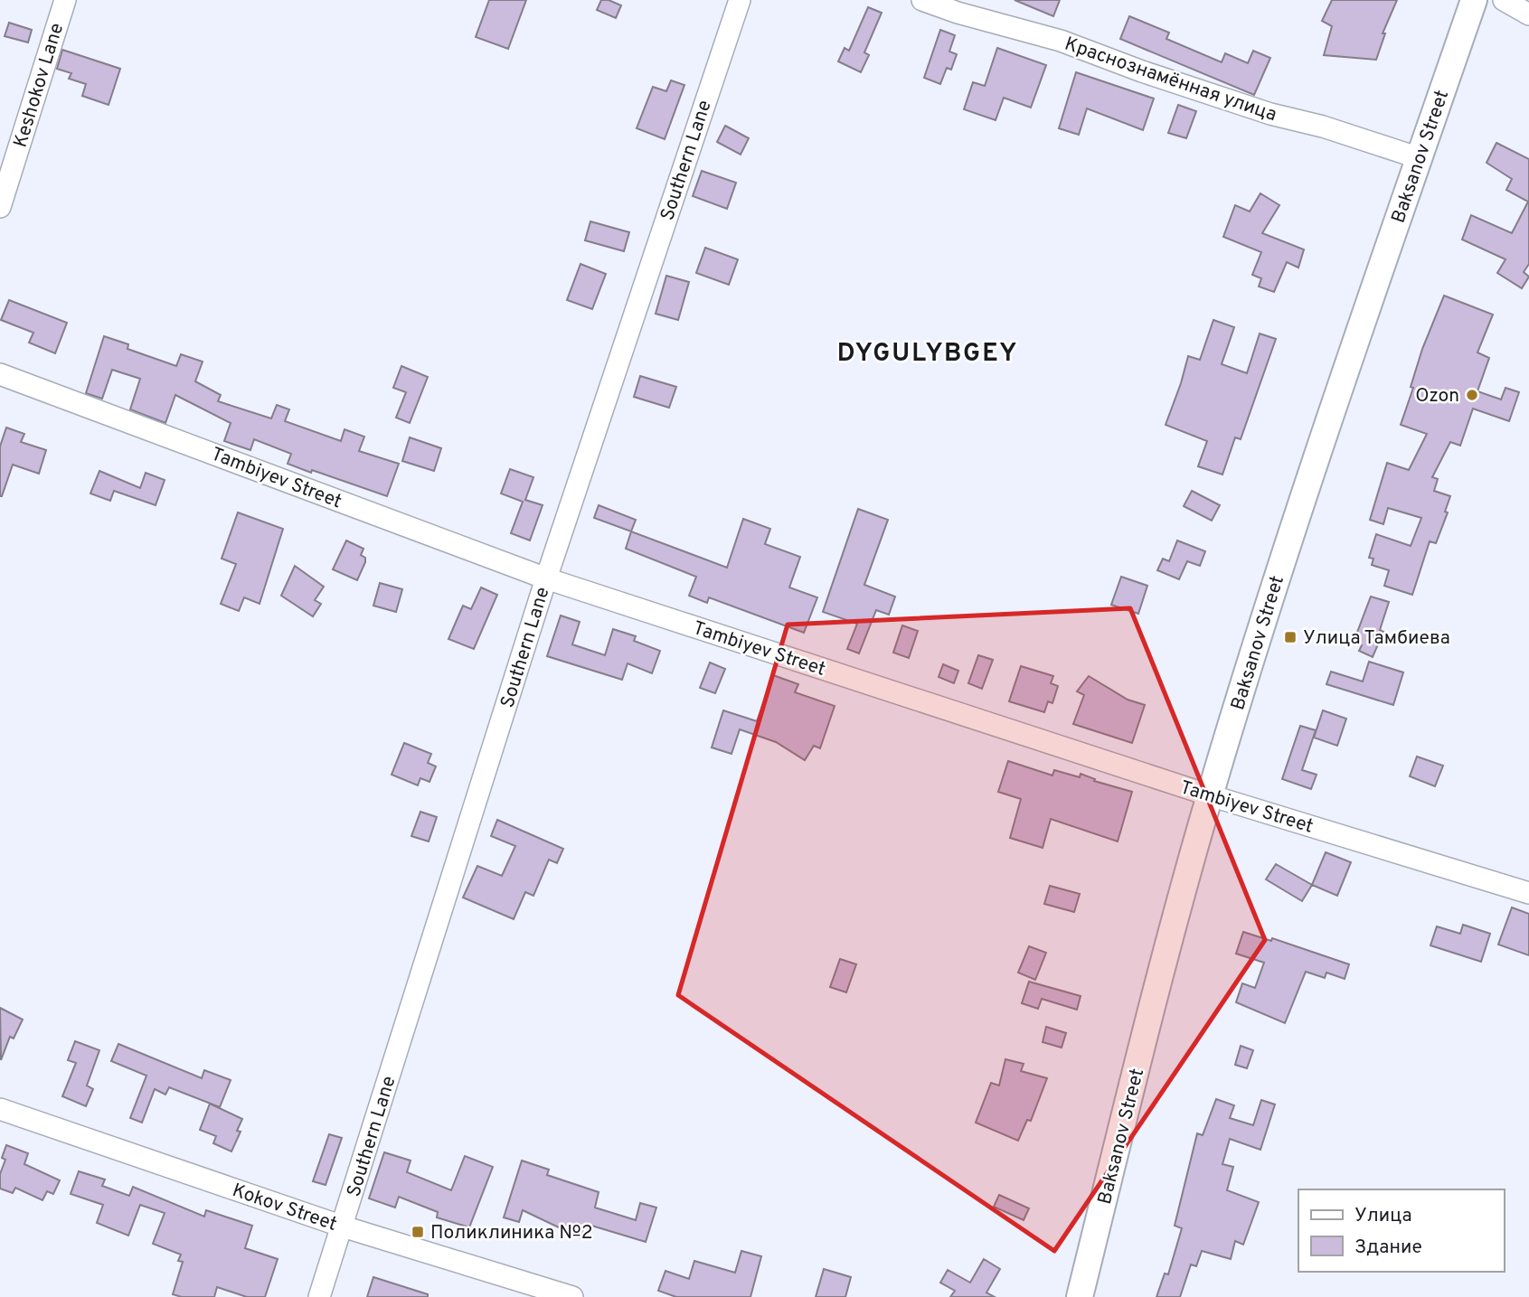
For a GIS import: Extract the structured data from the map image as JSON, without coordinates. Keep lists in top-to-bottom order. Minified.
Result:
{"streets":{"main road":["Baksanov Street"],"street":["Краснознамённая улица","Keshokov Lane","Southern Lane","Tambiyev Street","Kokov Street"]},"crossings":[["Краснознамённая улица","Baksanov Street"],["Baksanov Street","Tambiyev Street"],["Southern Lane","Tambiyev Street"],["Southern Lane","Kokov Street"]],"districts":["DYGULYBGEY"],"places":{"other":["Ozon"],"transit":["Улица Тамбиева","Поликлиника №2"]},"legend":["Улица","Здание"]}
